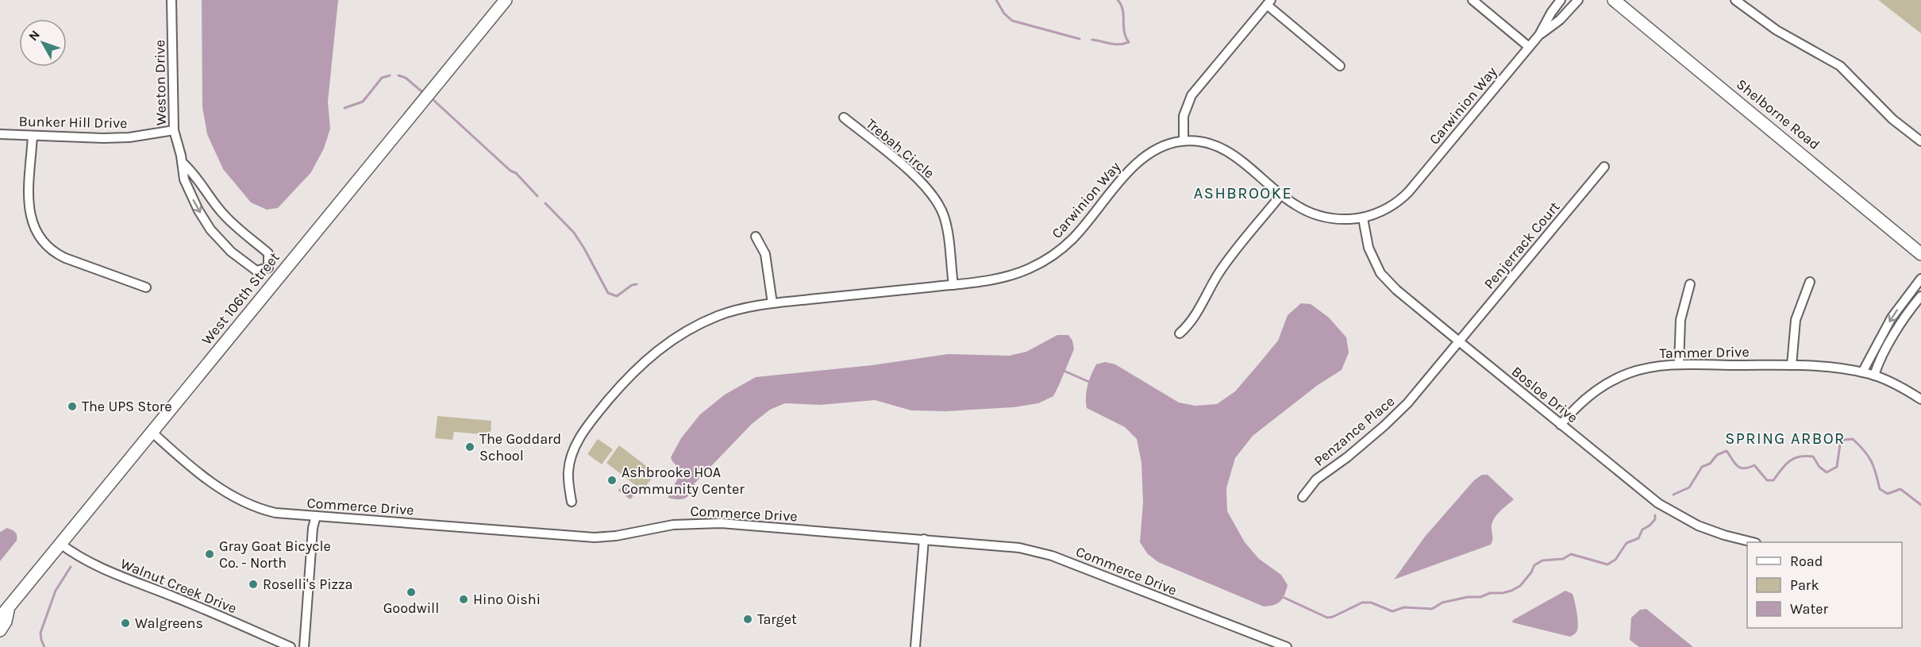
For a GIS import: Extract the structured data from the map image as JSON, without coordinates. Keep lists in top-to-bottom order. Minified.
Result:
{"streets":{"street":["Weston Drive","Carwinion Way","Shelborne Road","Bunker Hill Drive","Trebah Circle","Penjerrack Court","West 106th Street","Tammer Drive","Bosloe Drive","Penzance Place","Commerce Drive","Walnut Creek Drive"]},"crossings":[["Weston Drive","Bunker Hill Drive"],["Weston Drive","West 106th Street"],["Carwinion Way","Trebah Circle"],["Carwinion Way","Bosloe Drive"],["Penjerrack Court","Bosloe Drive"],["Penjerrack Court","Penzance Place"],["West 106th Street","Commerce Drive"],["West 106th Street","Walnut Creek Drive"],["Tammer Drive","Bosloe Drive"],["Bosloe Drive","Penzance Place"]],"districts":["ASHBROOKE","SPRING ARBOR"],"places":["The UPS Store","The Goddard School","Ashbrooke HOA Community Center","Gray Goat Bicycle Co. - North","Roselli's Pizza","Goodwill","Hino Oishi","Target","Walgreens"],"legend":["Road","Park","Water"],"north":"top left"}
